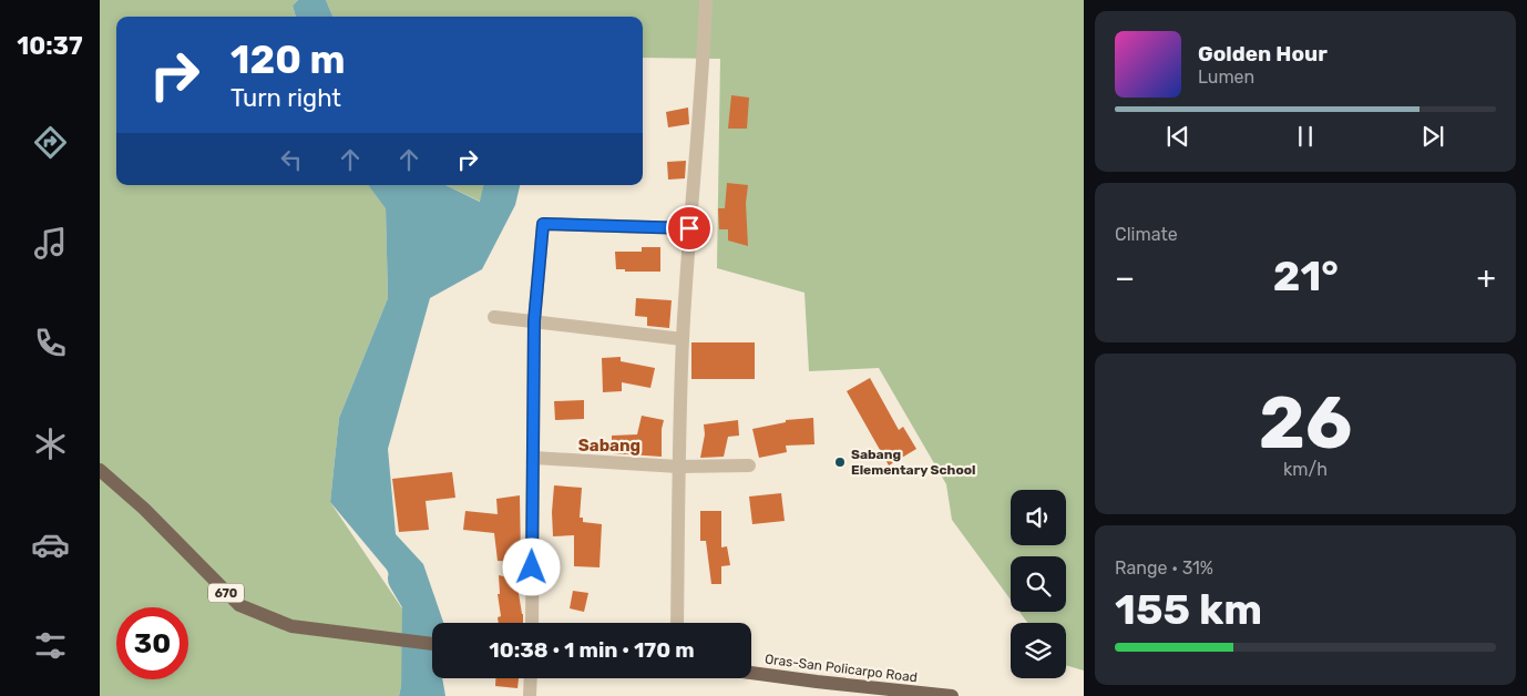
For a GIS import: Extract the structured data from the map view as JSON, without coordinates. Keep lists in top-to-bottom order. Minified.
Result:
{"streets":{"main road":["670","Oras-San Policarpo Road"]},"districts":["Sabang"],"places":["Sabang Elementary School"],"page":{"tabs":"10:37","turn":["120 m","Turn right"],"song":["Golden Hour","Lumen"],"tile":["Climate",["26","km/h"],["Range · 31%","155 km"]],"heat":["−","21°","+"],"limit":"30","trip":"10:38 · 1 min · 170 m"}}
